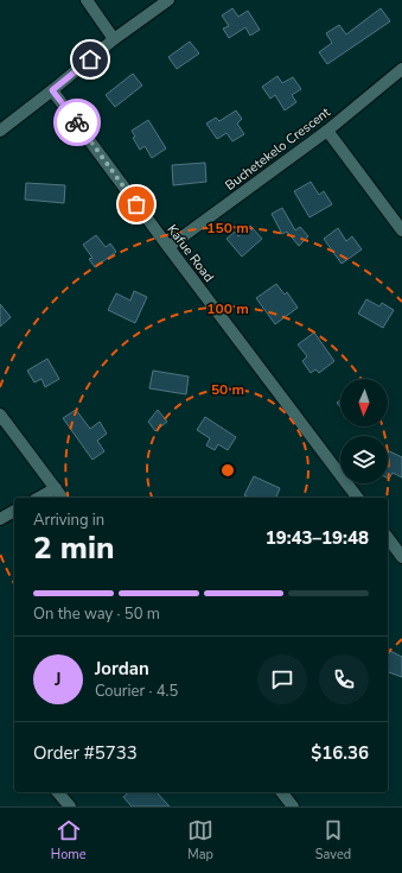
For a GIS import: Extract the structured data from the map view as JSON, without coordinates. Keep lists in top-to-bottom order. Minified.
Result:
{"streets":{"street":["Buchetekelo Crescent","Kafue Road"]},"crossings":[["Buchetekelo Crescent","Kafue Road"]],"north":"bottom","page":{"heading":["2 min","Arriving in","19:43–19:48"],"panel":["Jordan","Courier · 4.5","Order #5733","$16.36"],"bar":"On the way · 50 m","round":"J","tabs":["Home","Map","Saved"]},"rings":["150 m","100 m","50 m"]}
